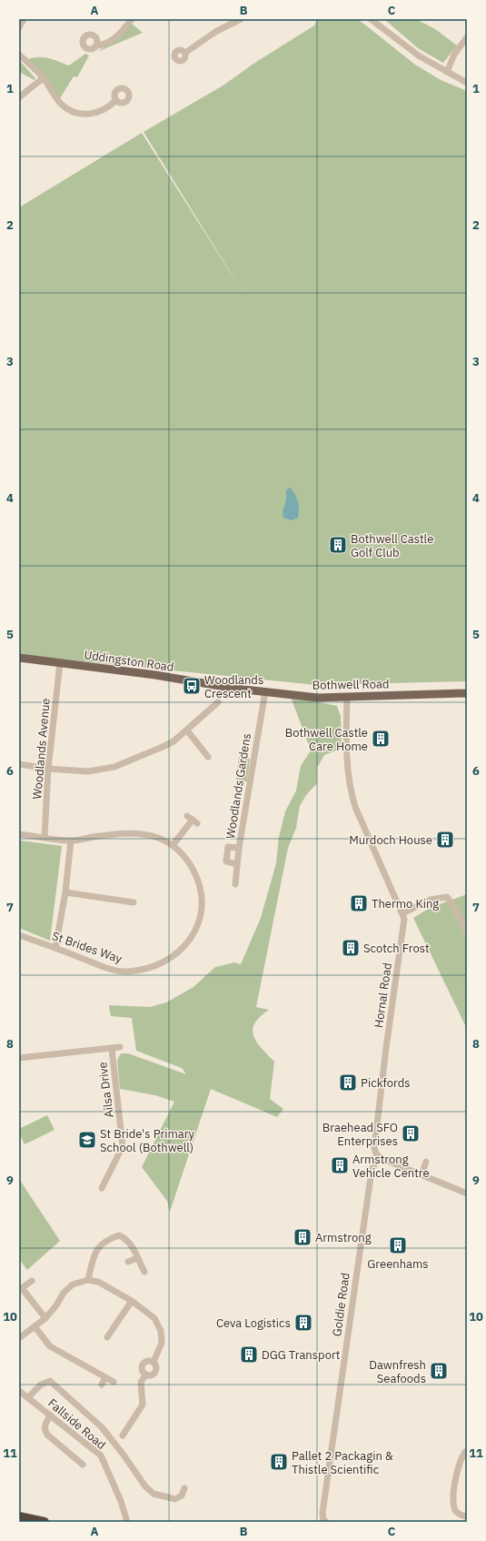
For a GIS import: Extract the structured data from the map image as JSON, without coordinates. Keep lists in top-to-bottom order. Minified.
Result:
{"streets":{"main road":["Uddingston Road","Bothwell Road"],"street":["Woodlands Avenue","Woodlands Gardens","St Brides Way","Hornal Road","Ailsa Drive","Goldie Road","Fallside Road"]},"crossings":[["Uddingston Road","Bothwell Road"],["Uddingston Road","Woodlands Avenue"],["Bothwell Road","Woodlands Gardens"],["Bothwell Road","Hornal Road"],["Woodlands Avenue","St Brides Way"],["Hornal Road","Goldie Road"]],"places":{"building":["Bothwell Castle Golf Club","Bothwell Castle Care Home","Murdoch House","Thermo King","Scotch Frost","Pickfords","Braehead SFO Enterprises","Armstrong Vehicle Centre","Armstrong","Greenhams","Ceva Logistics","DGG Transport","Dawnfresh Seafoods","Pallet 2 Packagin & Thistle Scientific"],"bus stop":["Woodlands Crescent"],"school or university":["St Bride's Primary School (Bothwell)"]},"grid":{"columns":["A","B","C"],"rows":["1","2","3","4","5","6","7","8","9","10","11"]}}
